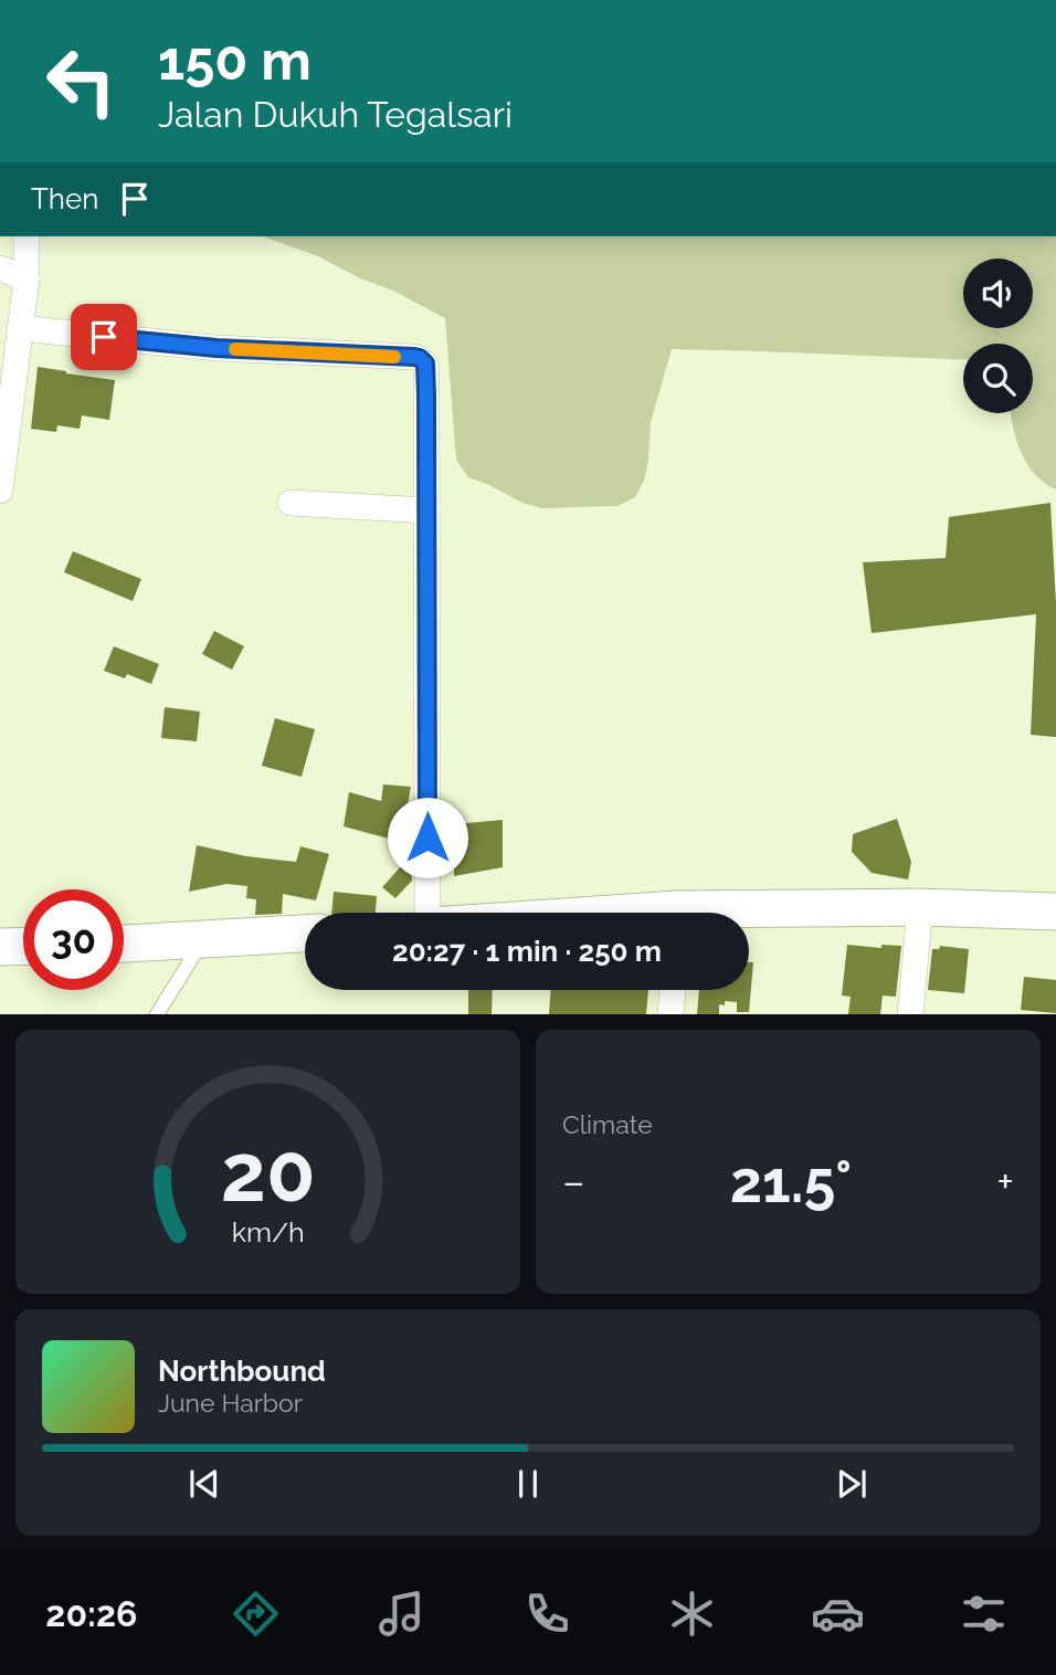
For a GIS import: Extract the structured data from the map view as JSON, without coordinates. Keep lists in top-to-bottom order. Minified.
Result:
{"page":{"turn":["150 m","Jalan Dukuh Tegalsari"],"then":"Then","limit":"30","trip":"20:27 · 1 min · 250 m","tile":"Climate","heat":["−","21.5°","+"],"song":["Northbound","June Harbor"],"tabs":"20:26","gauge":["20","km/h"]}}
